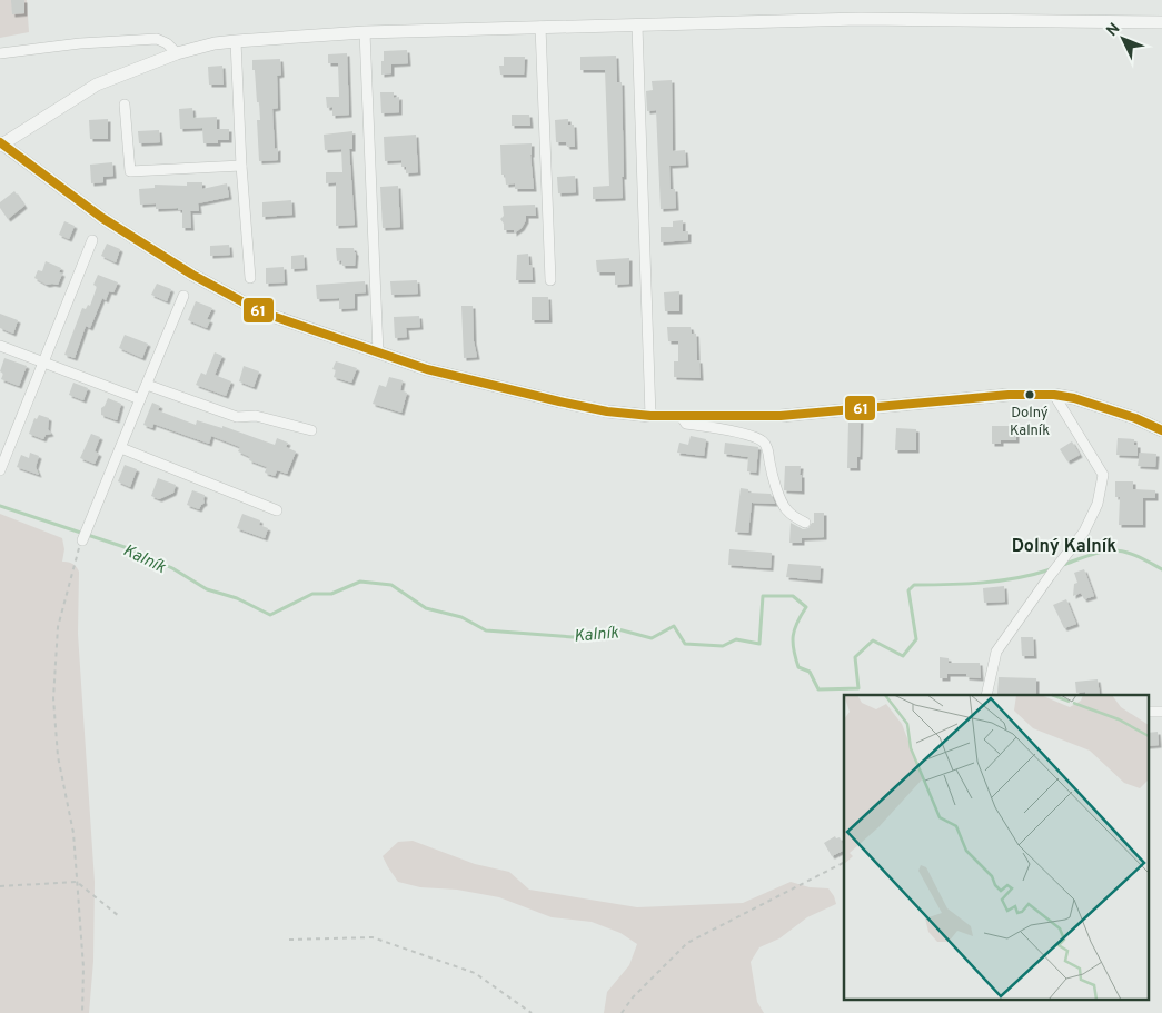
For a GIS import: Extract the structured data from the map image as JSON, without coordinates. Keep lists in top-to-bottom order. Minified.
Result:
{"districts":["Dolný Kalník"],"water":["Kalník"],"places":["Dolný Kalník"],"lines":["transit line 61"],"north":"top left"}
